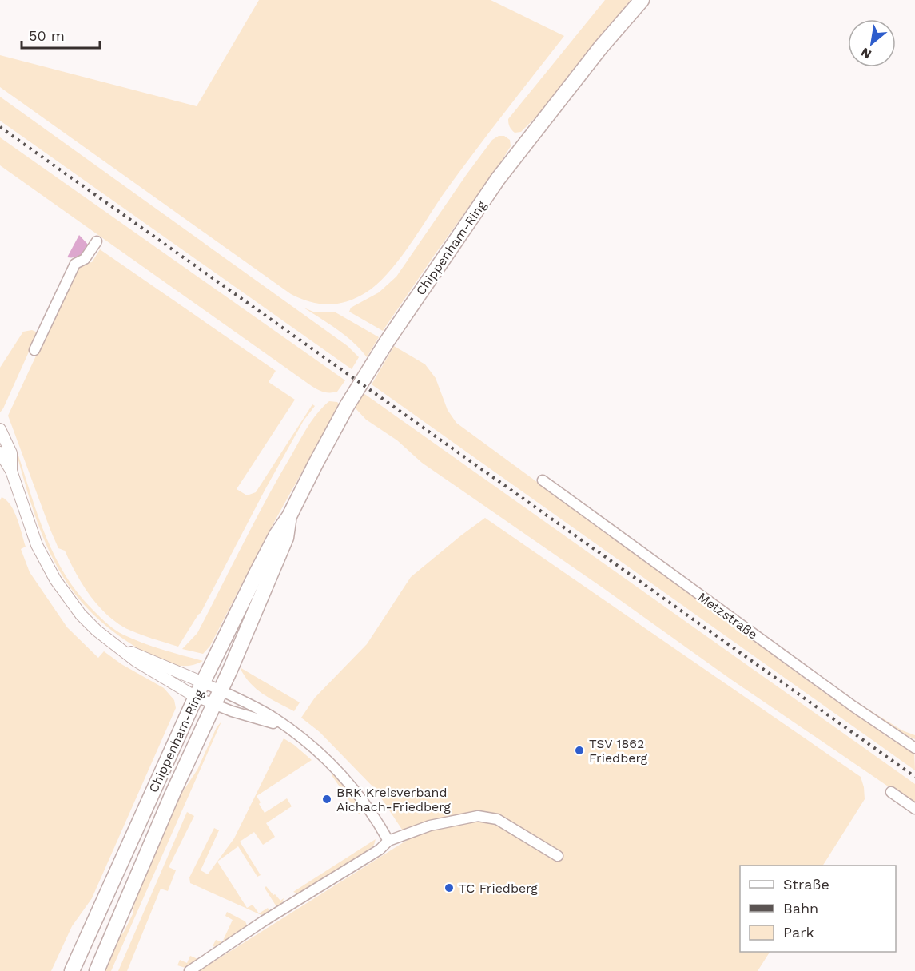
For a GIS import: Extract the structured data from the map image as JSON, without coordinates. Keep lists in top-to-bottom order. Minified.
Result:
{"streets":{"main road":["Chippenham-Ring"],"street":["Metzstraße"]},"places":["TSV 1862 Friedberg","BRK Kreisverband Aichach-Friedberg","TC Friedberg"],"legend":["Straße","Bahn","Park"],"scale_bar":"50 m","north":"bottom left"}
